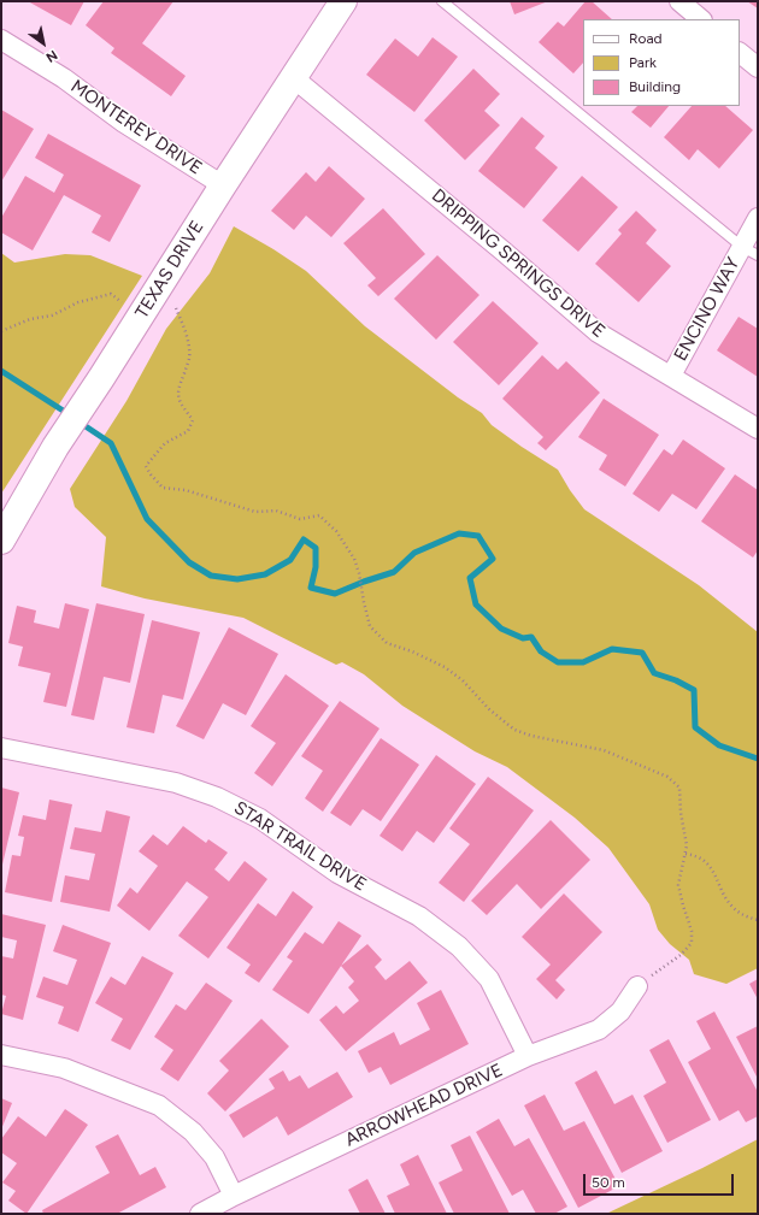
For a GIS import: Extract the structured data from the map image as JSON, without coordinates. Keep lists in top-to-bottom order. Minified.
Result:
{"streets":{"street":["MONTEREY DRIVE","DRIPPING SPRINGS DRIVE","TEXAS DRIVE","ENCINO WAY","STAR TRAIL DRIVE","ARROWHEAD DRIVE"]},"crossings":[["MONTEREY DRIVE","TEXAS DRIVE"],["DRIPPING SPRINGS DRIVE","TEXAS DRIVE"],["DRIPPING SPRINGS DRIVE","ENCINO WAY"],["STAR TRAIL DRIVE","ARROWHEAD DRIVE"]],"legend":["Road","Park","Building"],"scale_bar":"50 m","north":"bottom right"}
